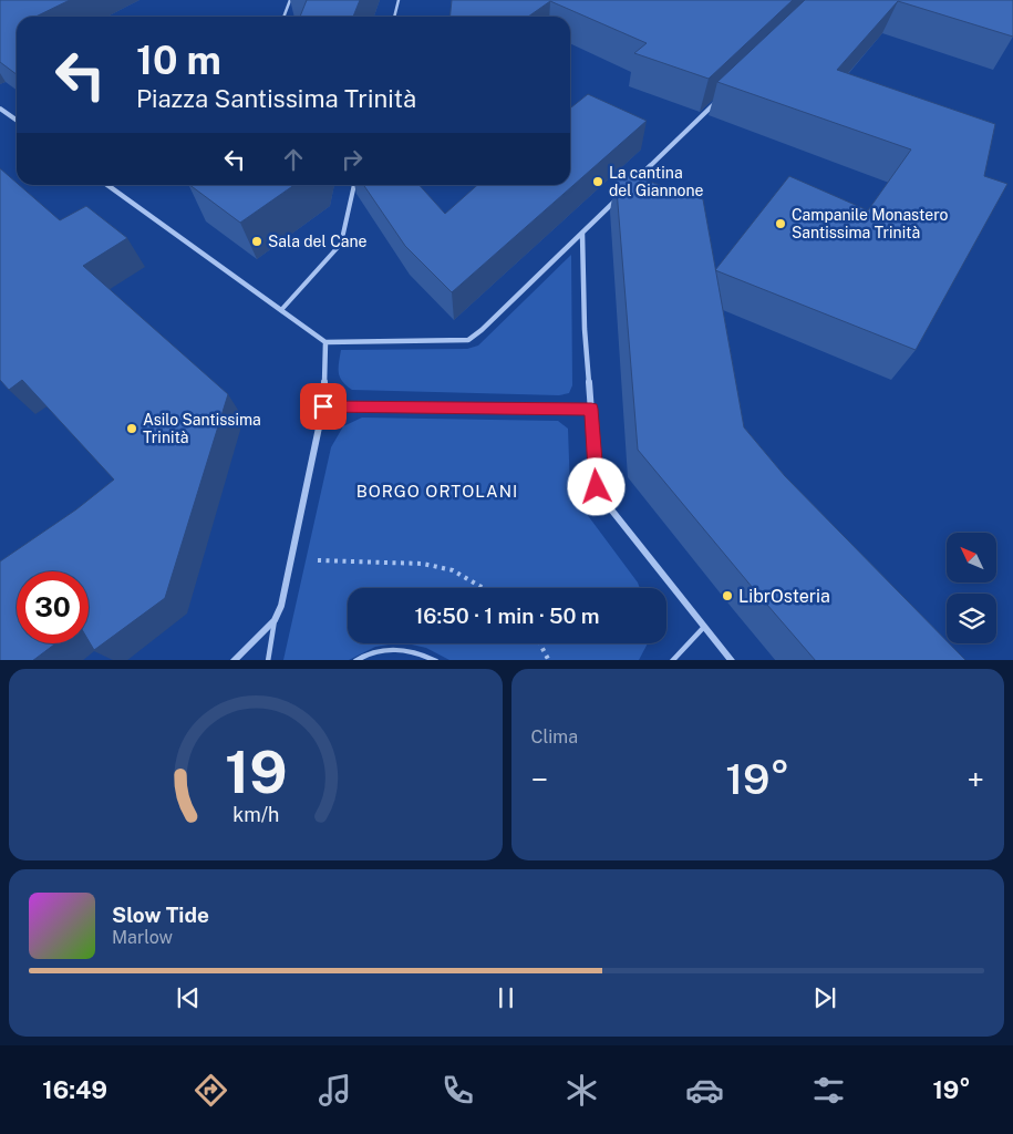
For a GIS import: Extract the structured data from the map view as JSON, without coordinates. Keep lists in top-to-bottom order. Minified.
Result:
{"districts":["BORGO ORTOLANI"],"places":["La cantina del Giannone","Campanile Monastero Santissima Trinità","Sala del Cane","Asilo Santissima Trinità","LibrOsteria"],"north":"top left","page":{"turn":["10 m","Piazza Santissima Trinità"],"limit":"30","trip":"16:50 · 1 min · 50 m","tile":"Clima","heat":["−","19°","+"],"song":["Slow Tide","Marlow"],"tabs":["16:49","19°"],"gauge":["19","km/h"]}}
